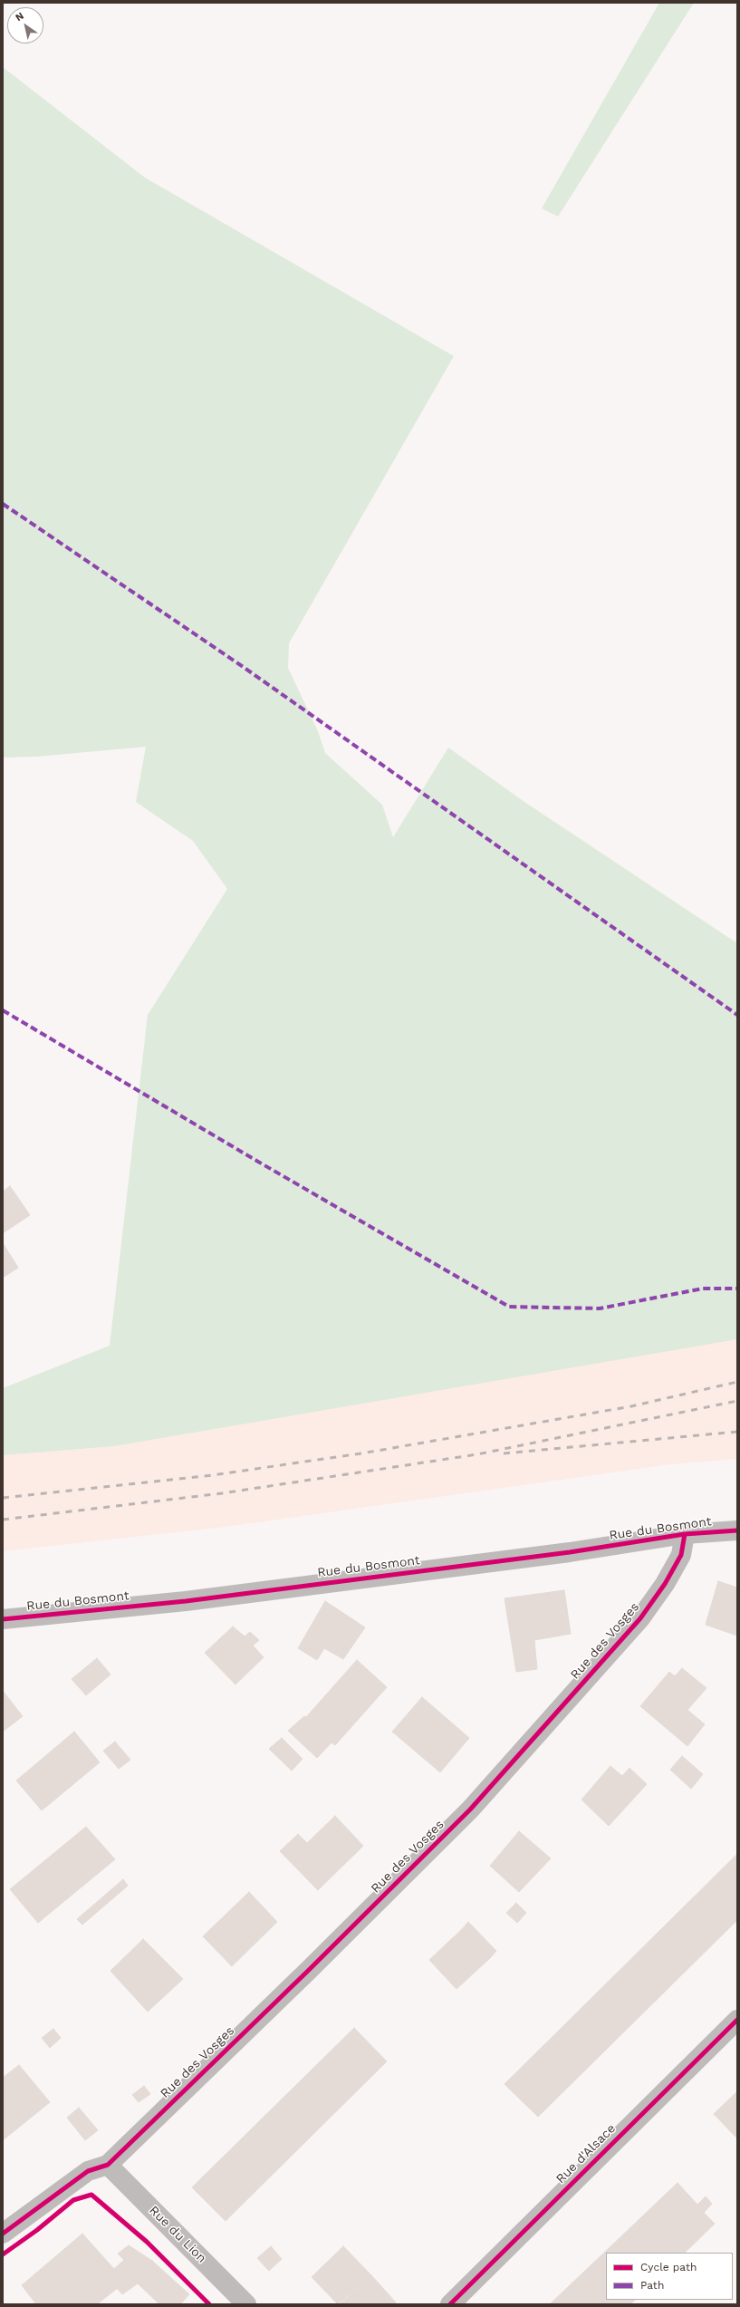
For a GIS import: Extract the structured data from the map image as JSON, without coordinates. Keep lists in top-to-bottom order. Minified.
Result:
{"streets":{"street":["Rue du Bosmont","Rue des Vosges","Rue d'Alsace","Rue du Lion"]},"crossings":[["Rue du Bosmont","Rue des Vosges"],["Rue des Vosges","Rue du Lion"]],"legend":["Cycle path","Path"],"north":"top left"}
